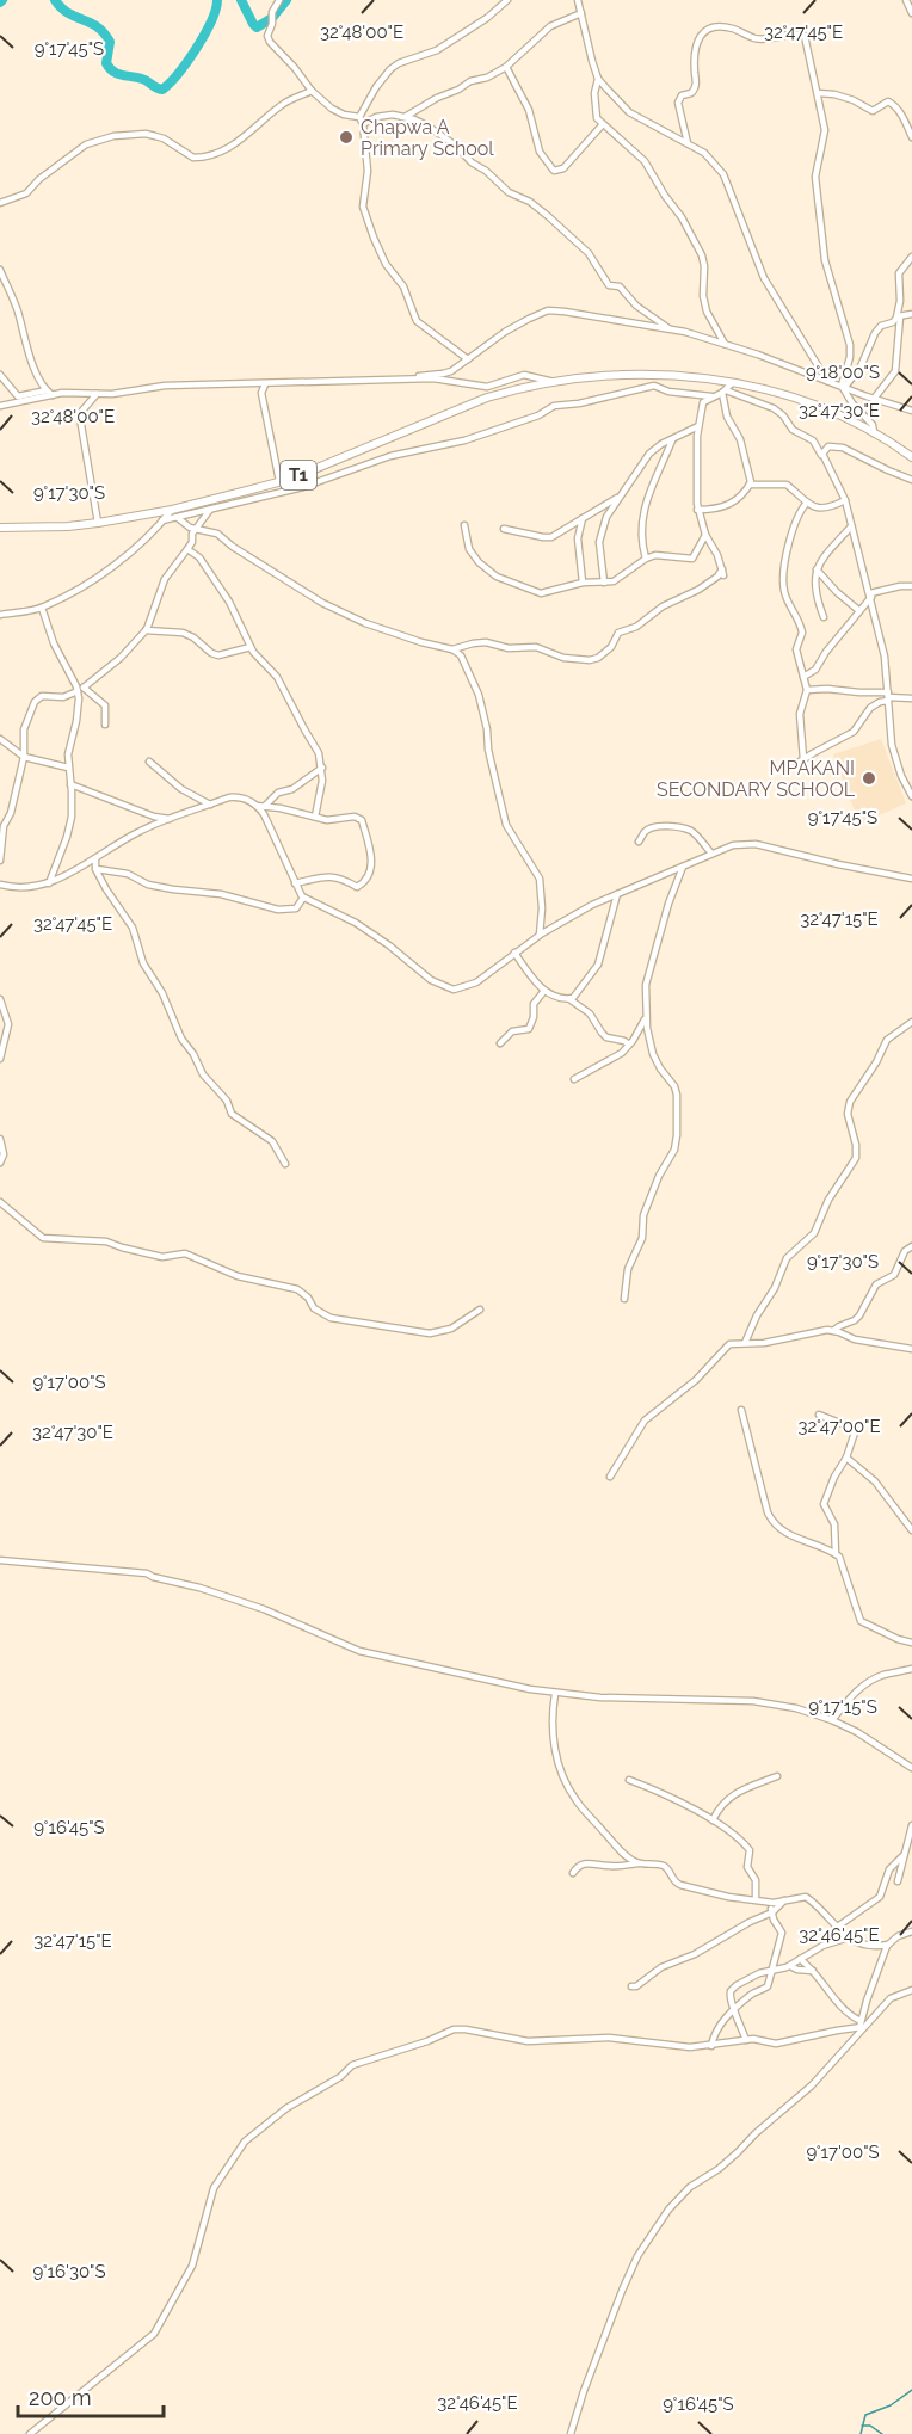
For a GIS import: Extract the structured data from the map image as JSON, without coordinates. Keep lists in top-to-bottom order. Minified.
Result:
{"streets":{"highway":["T1"]},"places":["Chapwa A Primary School","MPAKANI SECONDARY SCHOOL"],"scale_bar":"200 m","coordinates":["32°48'00\"E","32°47'45\"E","9°17'45\"S","9°18'00\"S","32°47'30\"E","9°17'30\"S","32°47'15\"E","9°17'00\"S","32°47'00\"E","9°17'15\"S","9°16'45\"S","32°46'45\"E","9°16'30\"S"]}
